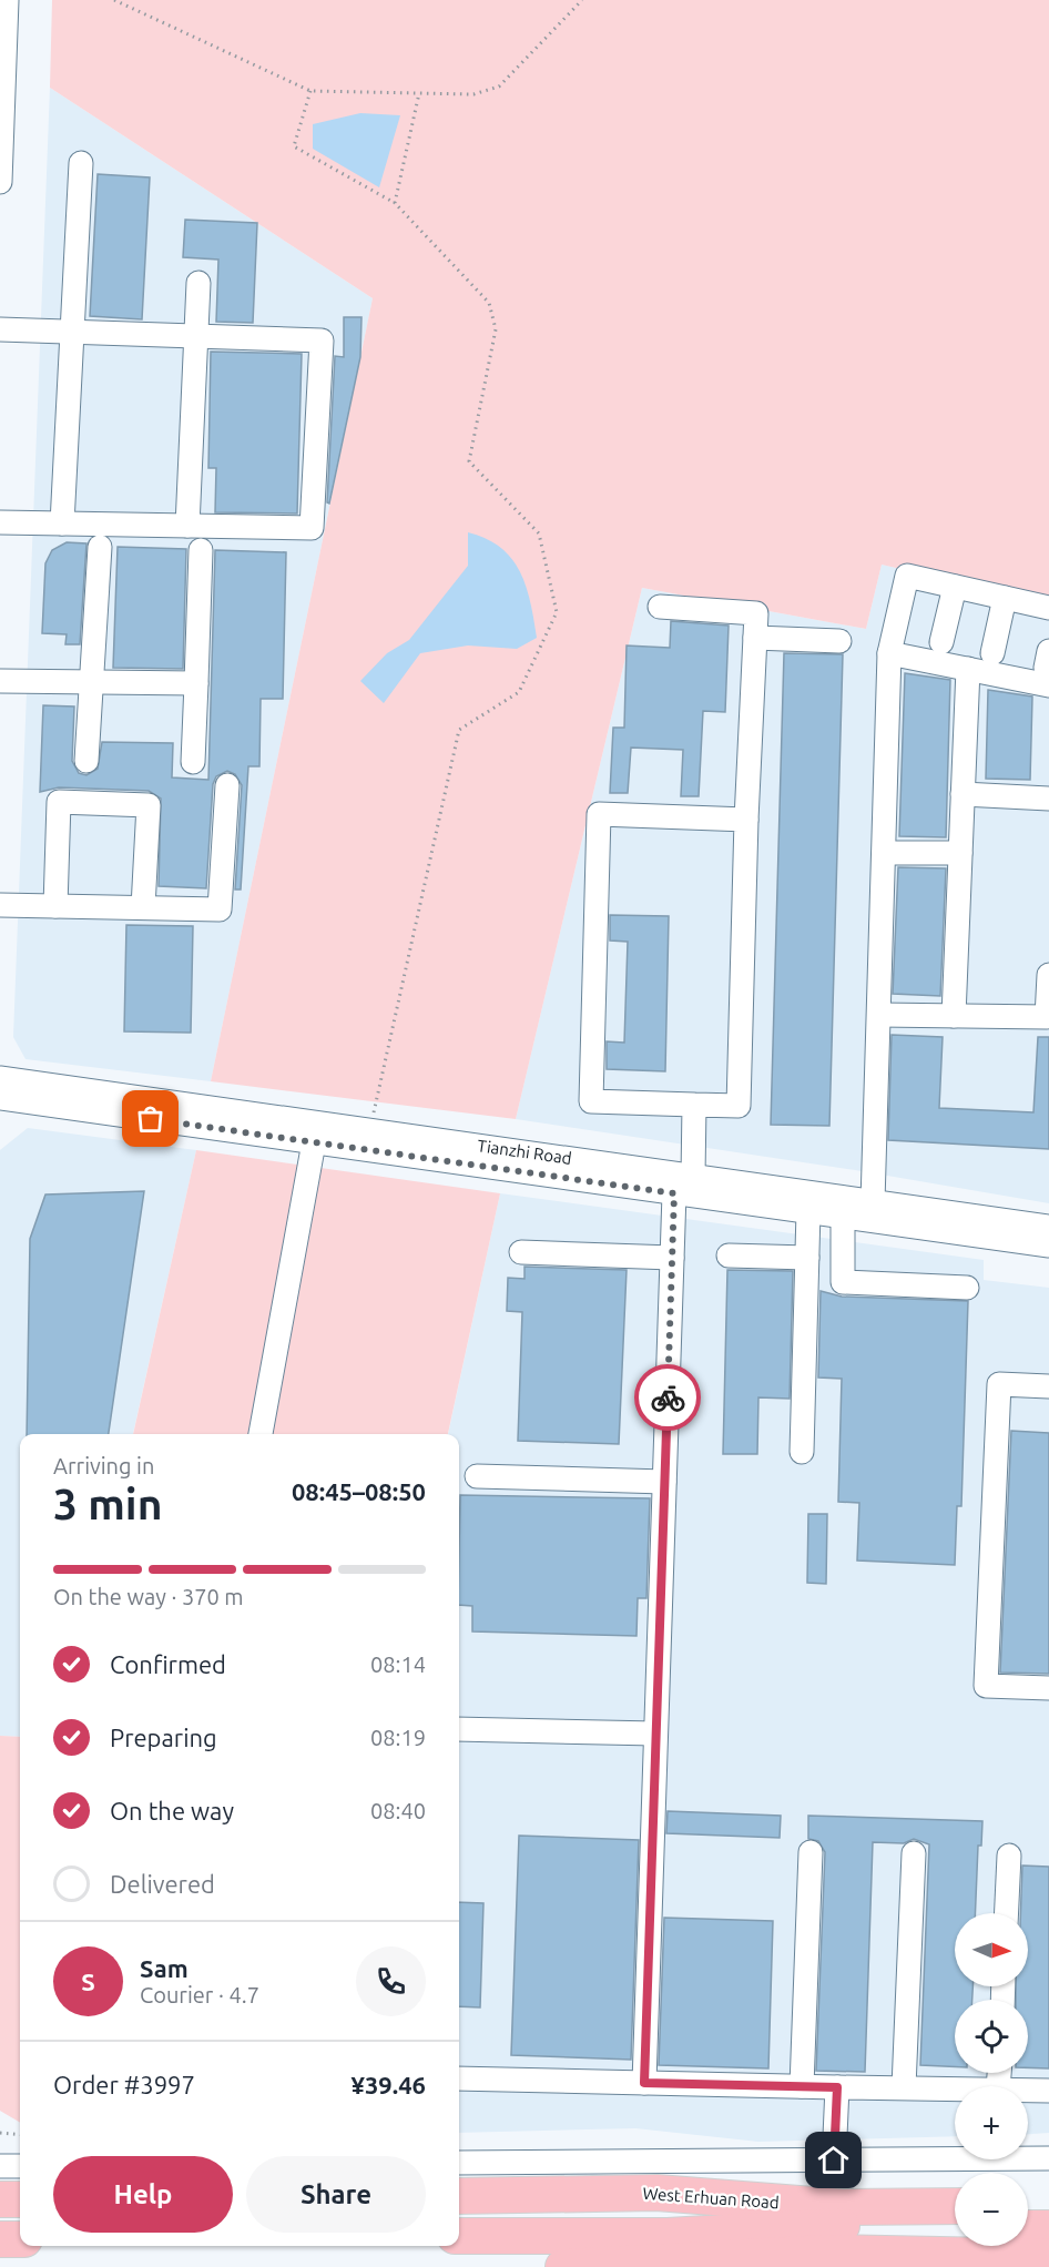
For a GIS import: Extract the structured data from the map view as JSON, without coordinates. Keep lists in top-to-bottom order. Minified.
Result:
{"streets":{"highway":["West Erhuan Road"],"street":["Tianzhi Road"]},"north":"right","page":{"heading":["3 min","Arriving in","08:45–08:50"],"panel":["Sam","Courier · 4.7","Order #3997","¥39.46"],"bar":"On the way · 370 m","list":[["Confirmed","08:14"],["Preparing","08:19"],["On the way","08:40"],"Delivered"],"map_buttons":["+","−"],"round":"S","buttons":["Help","Share"]}}
